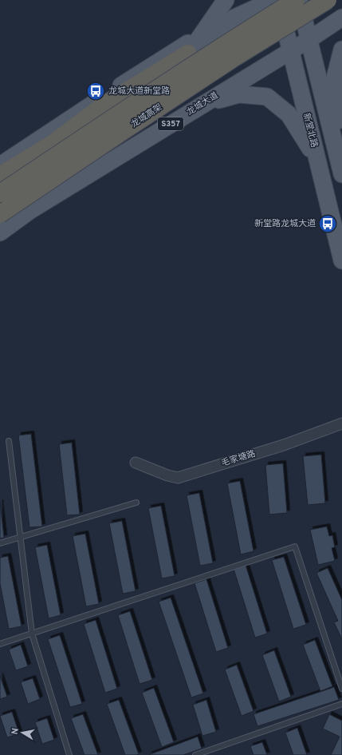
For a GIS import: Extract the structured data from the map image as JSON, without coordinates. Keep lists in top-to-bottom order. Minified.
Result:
{"streets":{"highway":["龙城高架"],"main road":["龙城大道","S357","新堂北路"],"street":["毛家塘路"]},"crossings":[["龙城大道","新堂北路"]],"places":{"bus stop":["龙城大道新堂路","新堂路龙城大道"]},"north":"left"}
